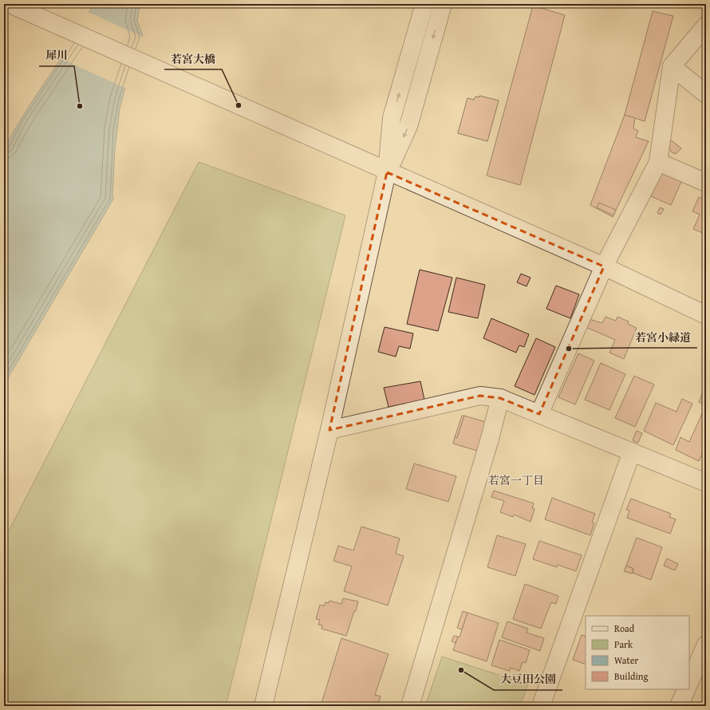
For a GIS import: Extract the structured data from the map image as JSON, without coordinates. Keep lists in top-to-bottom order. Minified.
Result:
{"districts":["若宮一丁目"],"places":["若宮大橋","犀川","若宮小緑道","大豆田公園"],"legend":["Road","Park","Water","Building"]}
